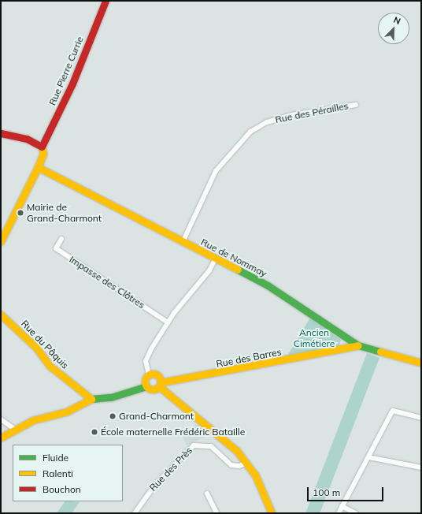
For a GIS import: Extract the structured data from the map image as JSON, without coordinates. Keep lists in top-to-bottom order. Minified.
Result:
{"streets":{"street":["Rue Pierre Currie","Rue des Pérailles","Rue de Nommay","Impasse des Clôtres","Rue du Pâquis","Rue des Barres","Rue des Près"]},"crossings":[["Rue des Pérailles","Rue de Nommay"],["Rue de Nommay","Rue des Barres"]],"parks":["Ancien Cimétiere"],"places":["Mairie de Grand-Charmont","Grand-Charmont","École maternelle Frédéric Bataille"],"legend":["Fluide","Ralenti","Bouchon"],"scale_bar":"100 m","north":"top right"}
